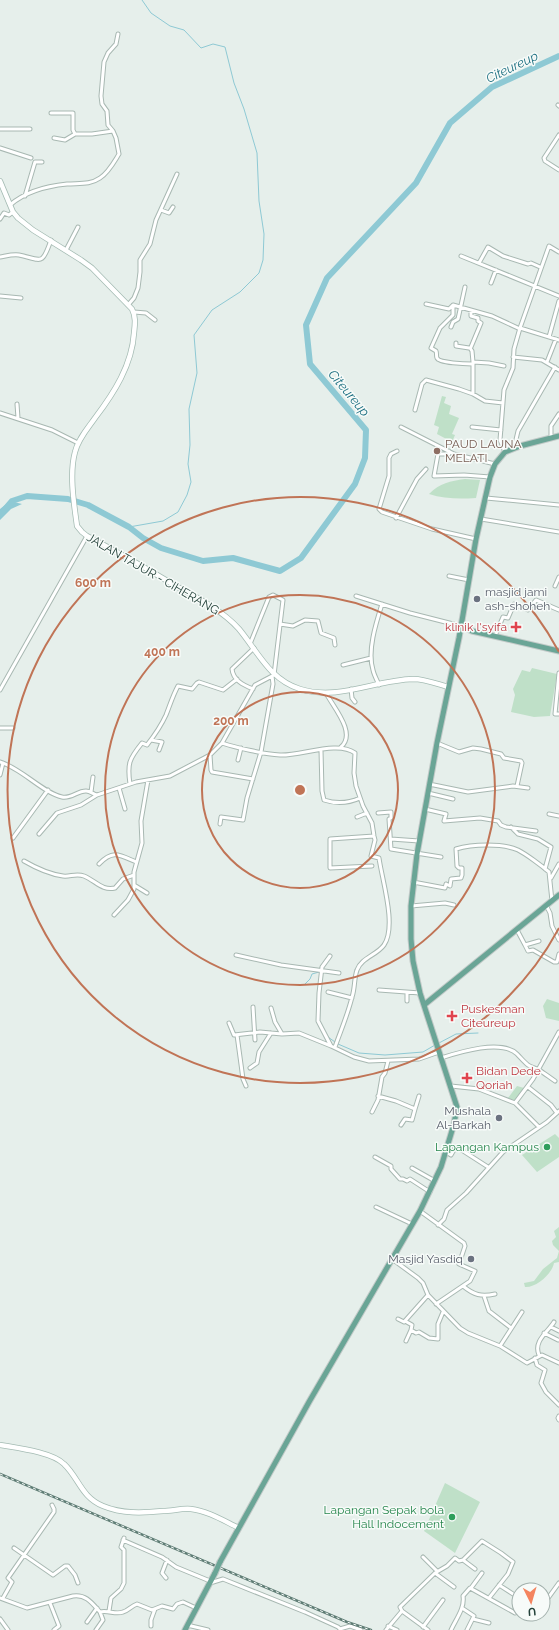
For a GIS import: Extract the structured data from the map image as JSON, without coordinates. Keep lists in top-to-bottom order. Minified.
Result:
{"streets":{"main road":["JALAN TAJUR - CIHERANG"]},"water":["Citeureup"],"places":{"other":["PAUD LAUNA MELATI","masjid jami ash-shoheh","Mushala Al-Barkah","Lapangan Kampus","Masjid Yasdiq","Lapangan Sepak bola Hall Indocement"],"health":["klinik l'syifa","Puskesman Citeureup","Bidan Dede Qoriah"]},"north":"bottom","rings":["600 m","400 m","200 m"]}
